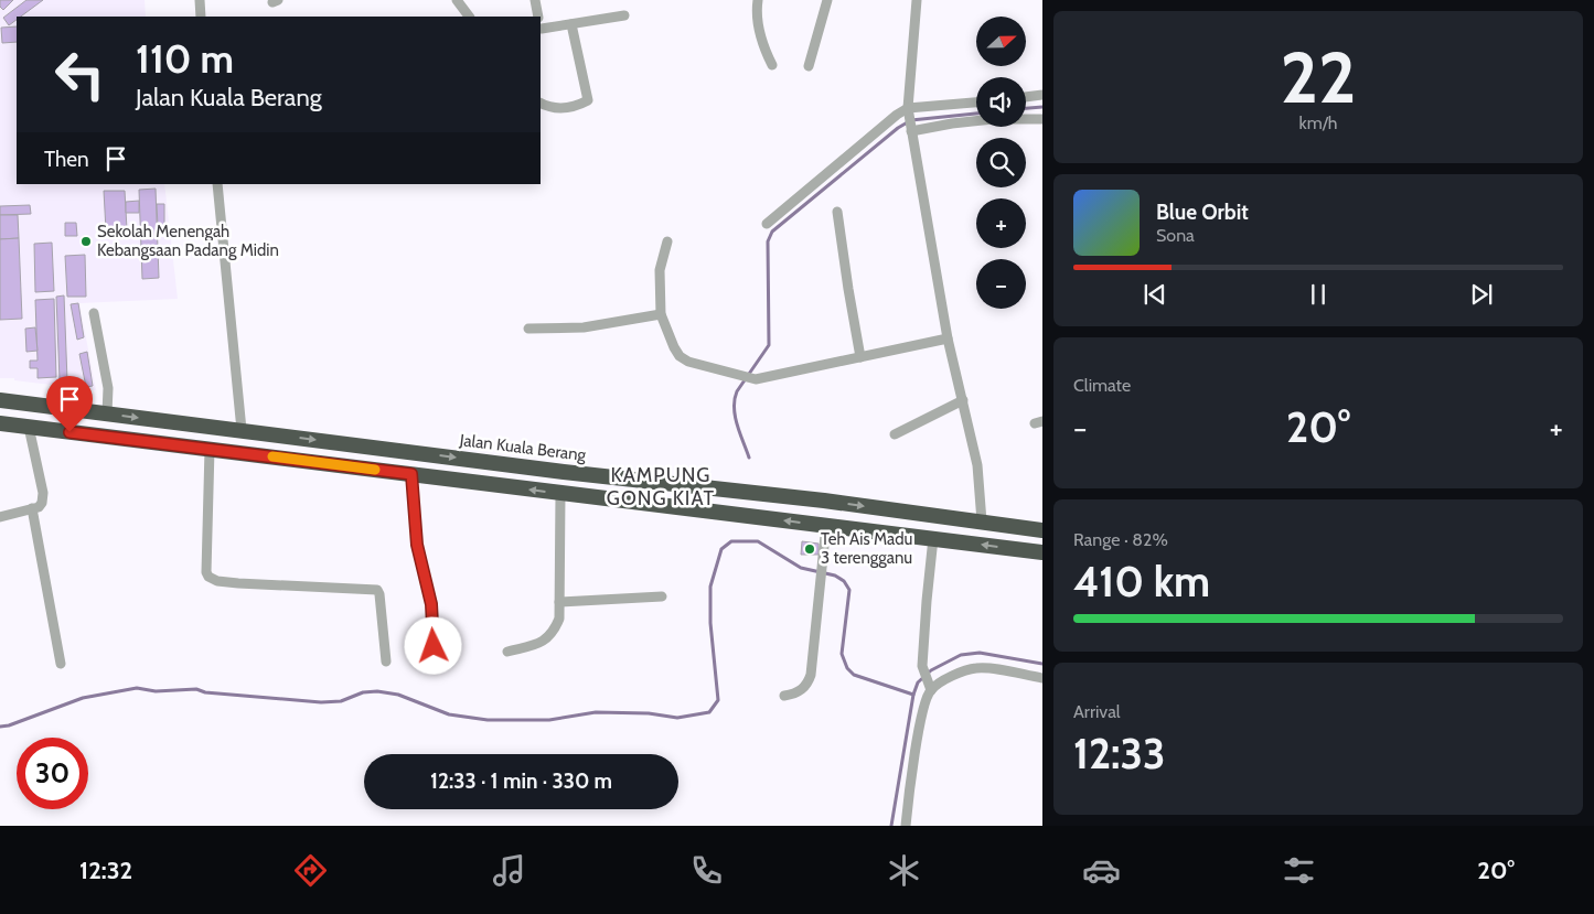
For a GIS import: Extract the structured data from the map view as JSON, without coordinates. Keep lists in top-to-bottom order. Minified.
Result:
{"streets":{"highway":["Jalan Kuala Berang"]},"districts":["KAMPUNG GONG KIAT"],"places":["Sekolah Menengah Kebangsaan Padang Midin","Teh Ais Madu 3 terengganu"],"north":"right","page":{"tile":[["22","km/h"],"Climate",["Range · 82%","410 km"],["Arrival","12:33"]],"map_buttons":["+","−"],"turn":["110 m","Jalan Kuala Berang"],"then":"Then","song":["Blue Orbit","Sona"],"heat":["−","20°","+"],"limit":"30","trip":"12:33 · 1 min · 330 m","tabs":["12:32","20°"]}}
